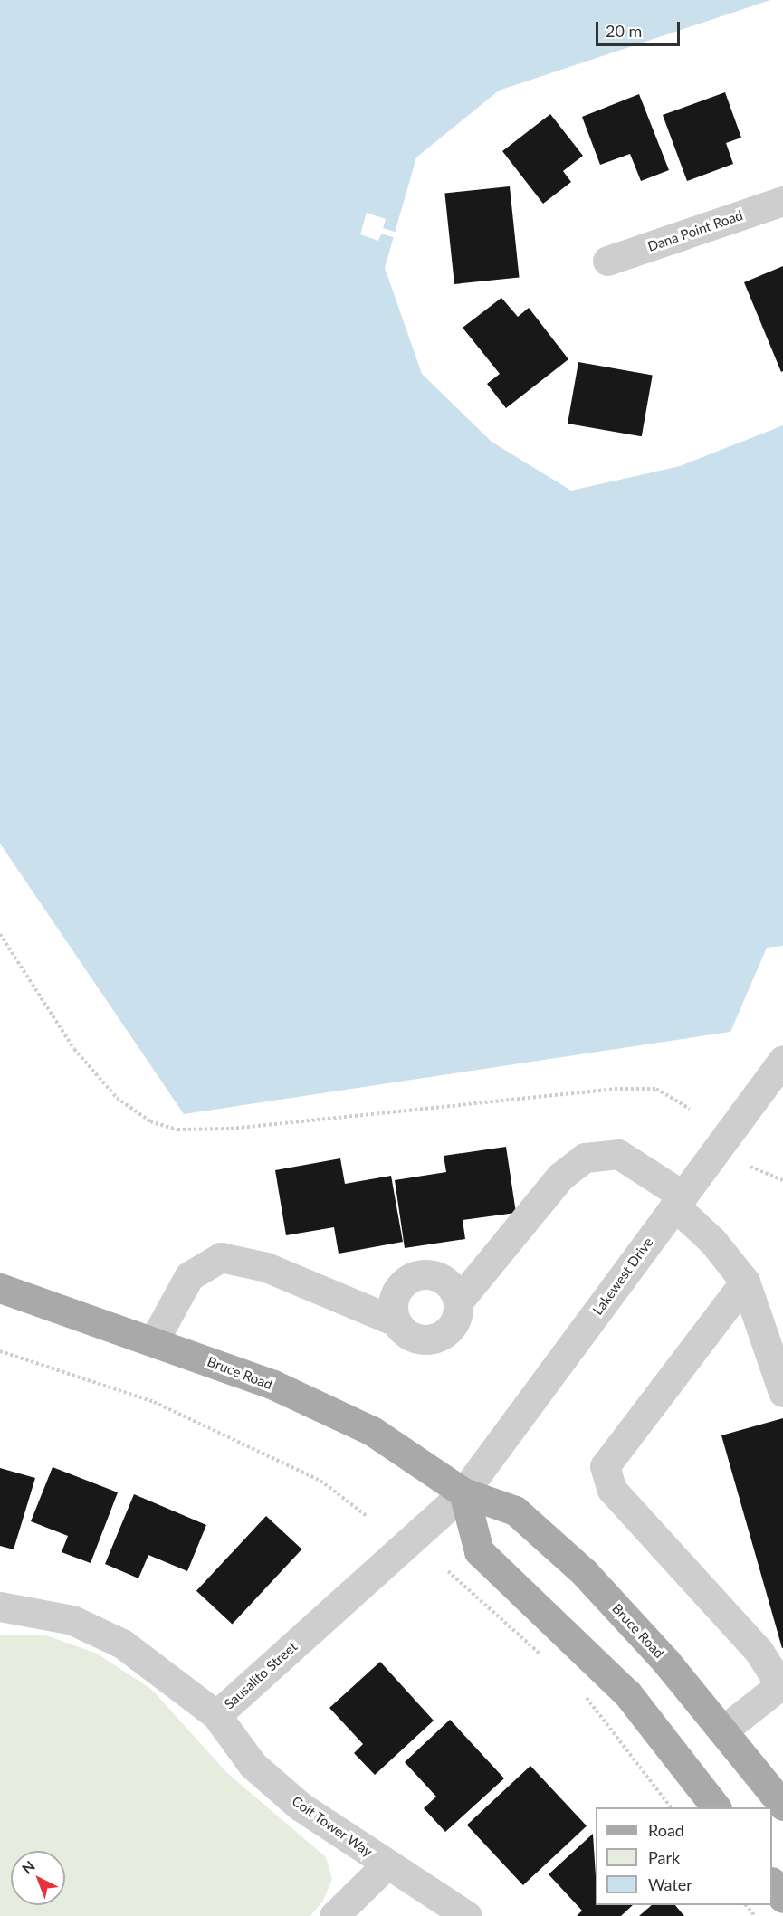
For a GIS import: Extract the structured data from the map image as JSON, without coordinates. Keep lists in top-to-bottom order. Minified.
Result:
{"streets":{"main road":["Bruce Road"],"street":["Dana Point Road","Lakewest Drive","Sausalito Street","Coit Tower Way"]},"crossings":[["Lakewest Drive","Bruce Road"],["Lakewest Drive","Sausalito Street"],["Bruce Road","Sausalito Street"],["Sausalito Street","Coit Tower Way"]],"legend":["Road","Park","Water"],"scale_bar":"20 m","north":"top left"}
